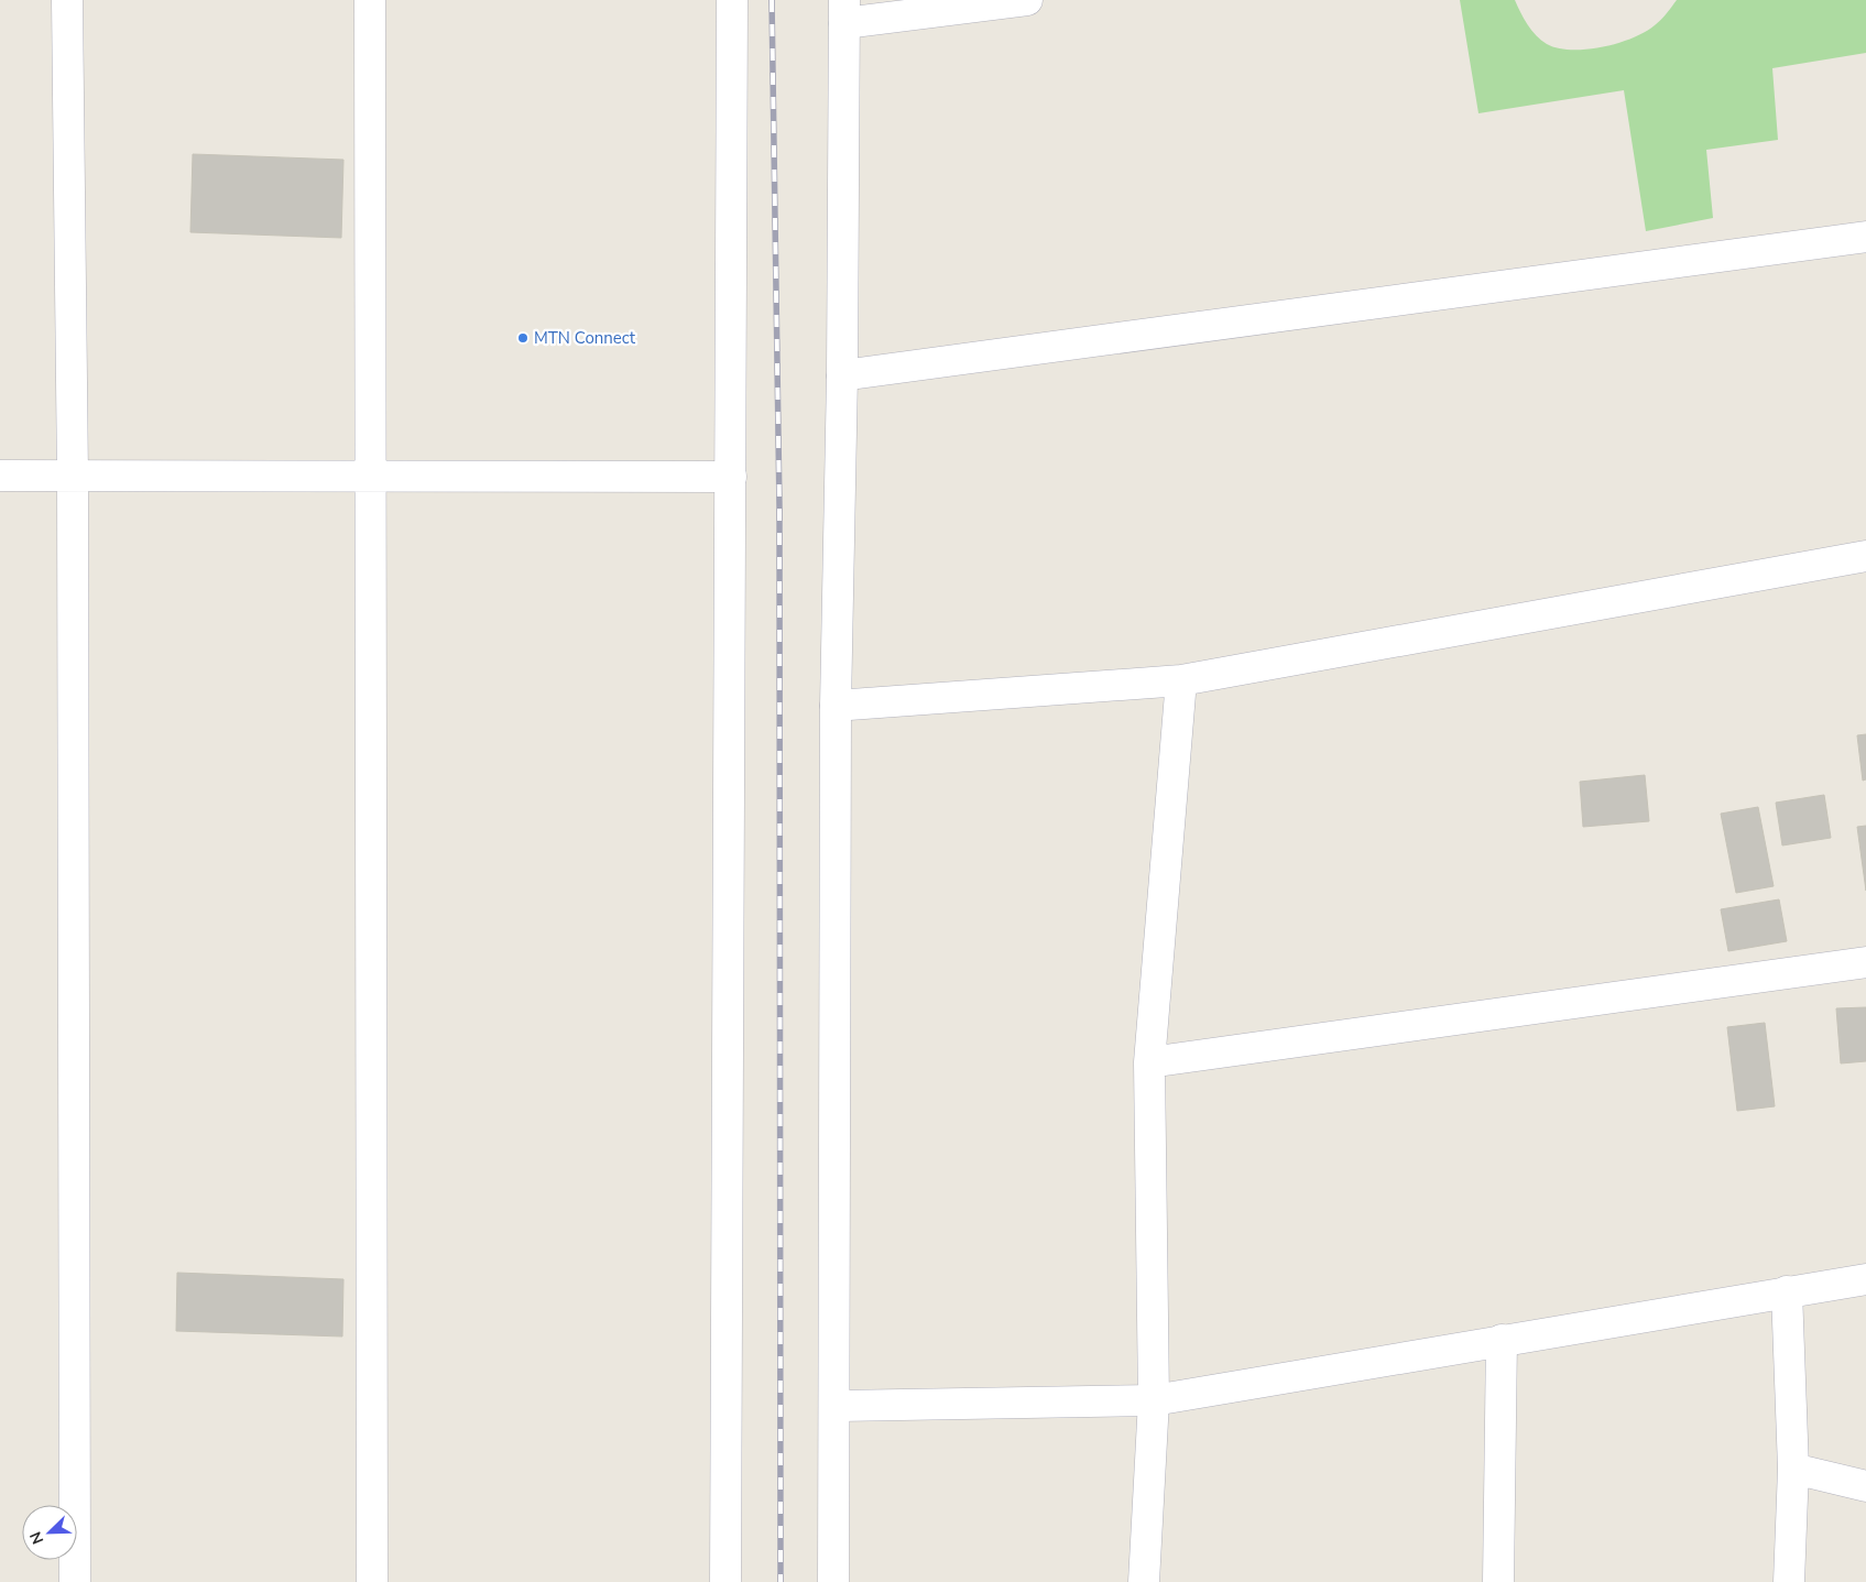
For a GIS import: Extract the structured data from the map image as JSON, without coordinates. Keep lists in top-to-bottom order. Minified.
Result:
{"places":["MTN Connect"],"north":"bottom left"}
